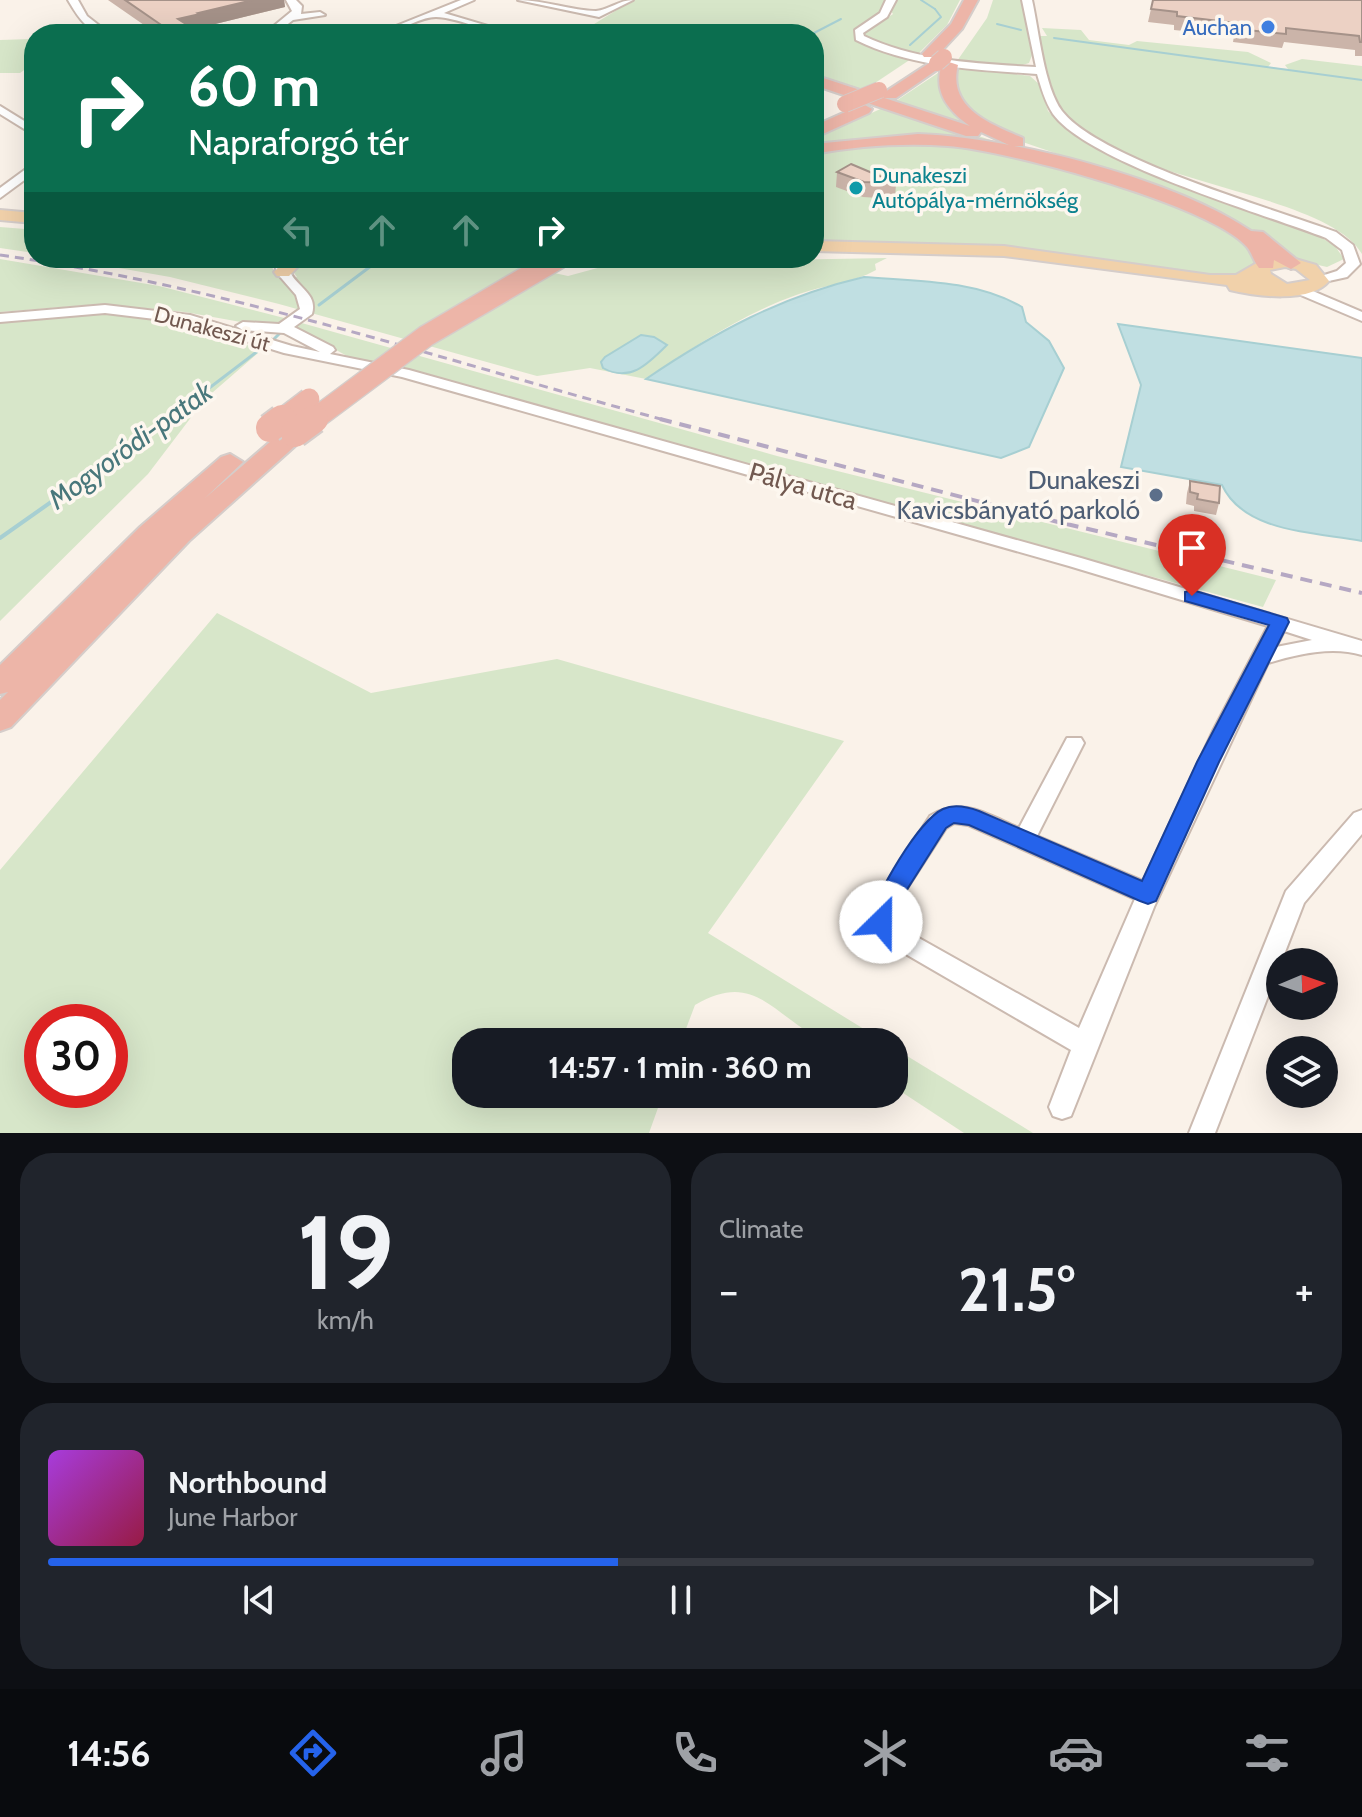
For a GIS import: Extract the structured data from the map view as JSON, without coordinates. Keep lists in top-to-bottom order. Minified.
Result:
{"streets":{"street":["Dunakeszi út","Pálya utca"]},"crossings":[["Dunakeszi út","Pálya utca"]],"water":["Mogyoródi-patak"],"places":["Auchan","Dunakeszi Autópálya-mérnökség","Dunakeszi Kavicsbányató parkoló"],"north":"right","page":{"turn":["60 m","Napraforgó tér"],"limit":"30","trip":"14:57 · 1 min · 360 m","tile":[["19","km/h"],"Climate"],"heat":["−","21.5°","+"],"song":["Northbound","June Harbor"],"tabs":"14:56"}}
